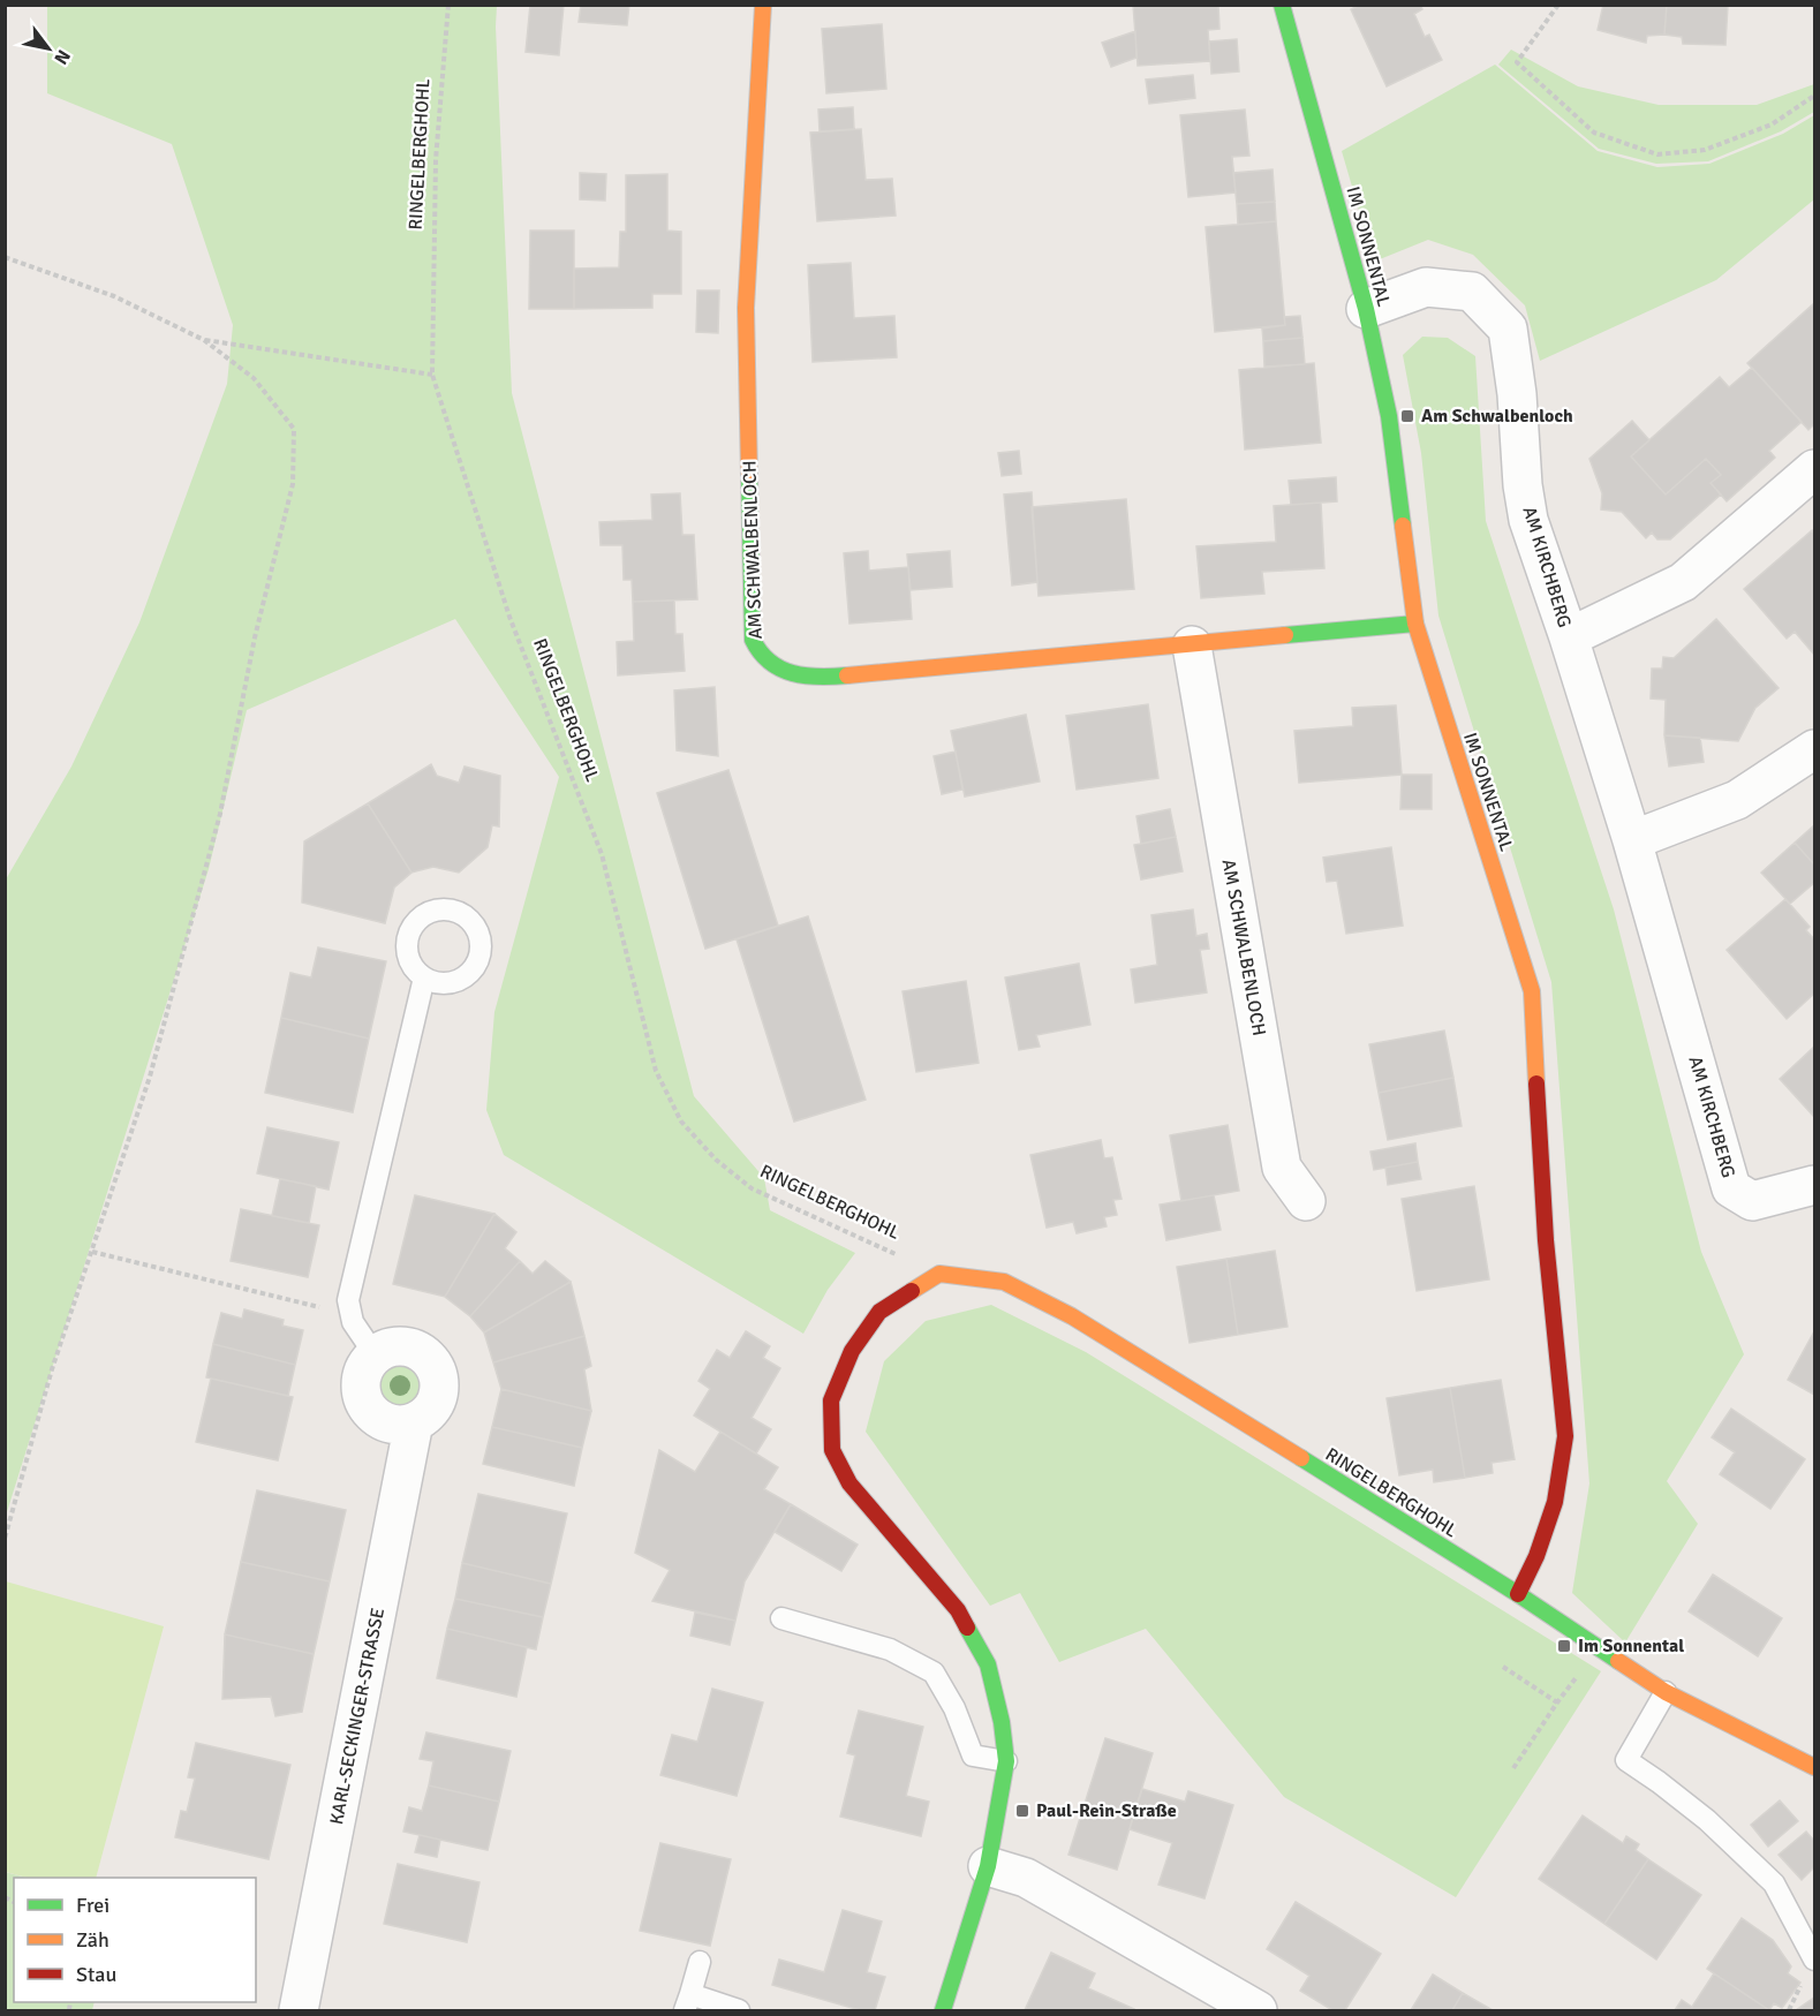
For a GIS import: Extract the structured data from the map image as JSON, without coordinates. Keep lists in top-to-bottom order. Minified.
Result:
{"streets":{"street":["RINGELBERGHOHL","IM SONNENTAL","AM SCHWALBENLOCH","AM KIRCHBERG","KARL-SECKINGER-STRASSE"]},"crossings":[["RINGELBERGHOHL","IM SONNENTAL"],["IM SONNENTAL","AM SCHWALBENLOCH"],["IM SONNENTAL","AM KIRCHBERG"]],"places":{"transit":["Am Schwalbenloch","Im Sonnental","Paul-Rein-Straße"]},"legend":["Frei","Zäh","Stau"],"north":"bottom right"}
